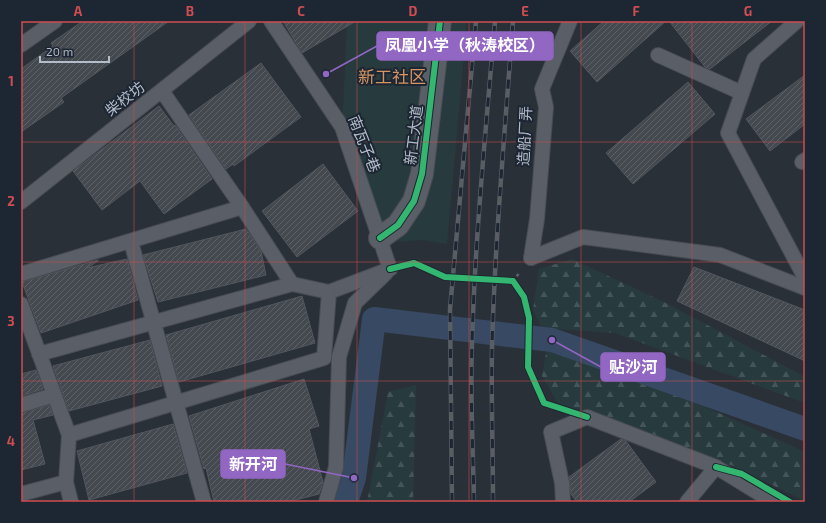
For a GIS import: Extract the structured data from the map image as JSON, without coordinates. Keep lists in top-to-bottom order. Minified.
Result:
{"streets":{"street":["新工大道"],"lane":["柴校坊","造船厂弄","南瓦子巷"]},"crossings":[["新工大道","南瓦子巷"]],"districts":["新工社区"],"places":["凤凰小学（秋涛校区）","贴沙河","新开河"],"scale_bar":"20 m","grid":{"columns":["A","B","C","D","E","F","G"],"rows":["1","2","3","4"]}}
